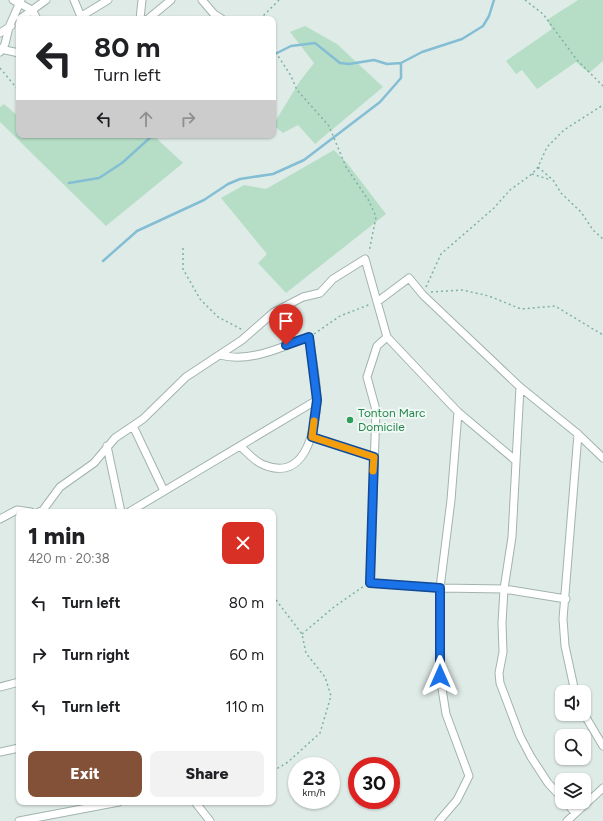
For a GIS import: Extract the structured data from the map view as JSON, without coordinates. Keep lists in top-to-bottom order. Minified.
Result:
{"places":["Tonton Marc Domicile"],"page":{"turn":["80 m","Turn left"],"heading":["1 min","420 m · 20:38"],"list":[{"name":"Turn left","value":"80 m"},{"name":"Turn right","value":"60 m"},{"name":"Turn left","value":"110 m"}],"buttons":["Exit","Share"],"speed":"23 km/h","limit":"30"}}
